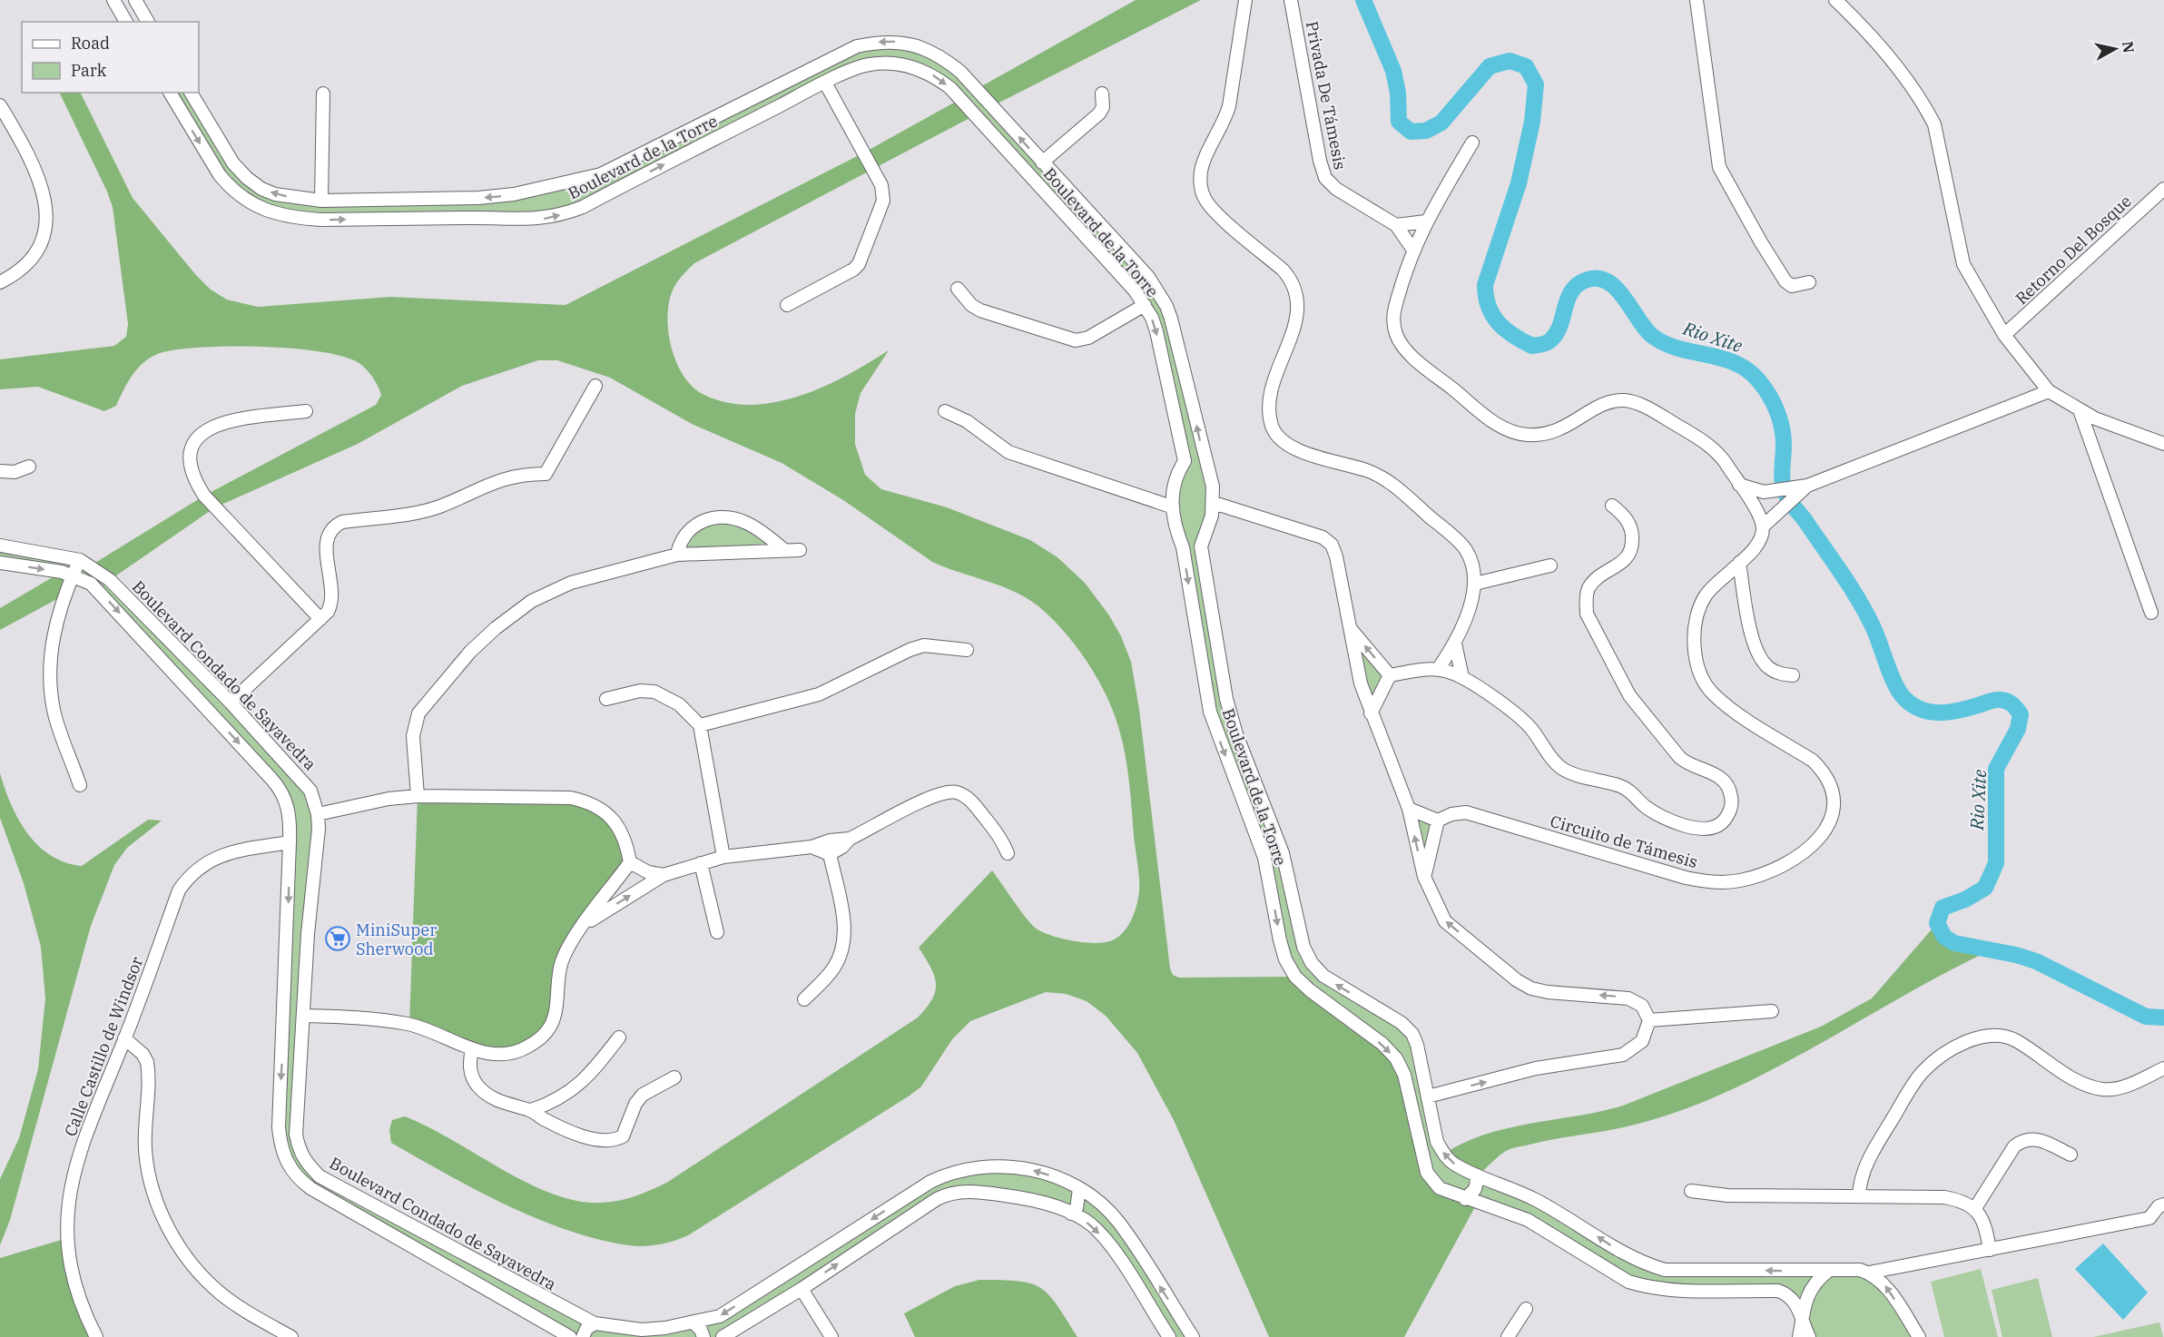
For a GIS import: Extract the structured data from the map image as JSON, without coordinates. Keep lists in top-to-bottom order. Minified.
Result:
{"streets":{"street":["Privada De Támesis","Boulevard de la Torre","Retorno Del Bosque","Boulevard Condado de Sayavedra","Circuito de Támesis","Calle Castillo de Windsor"]},"crossings":[["Boulevard Condado de Sayavedra","Calle Castillo de Windsor"]],"water":["Rio Xite"],"places":{"supermarket":["MiniSuper Sherwood"]},"legend":["Road","Park"],"north":"right"}
